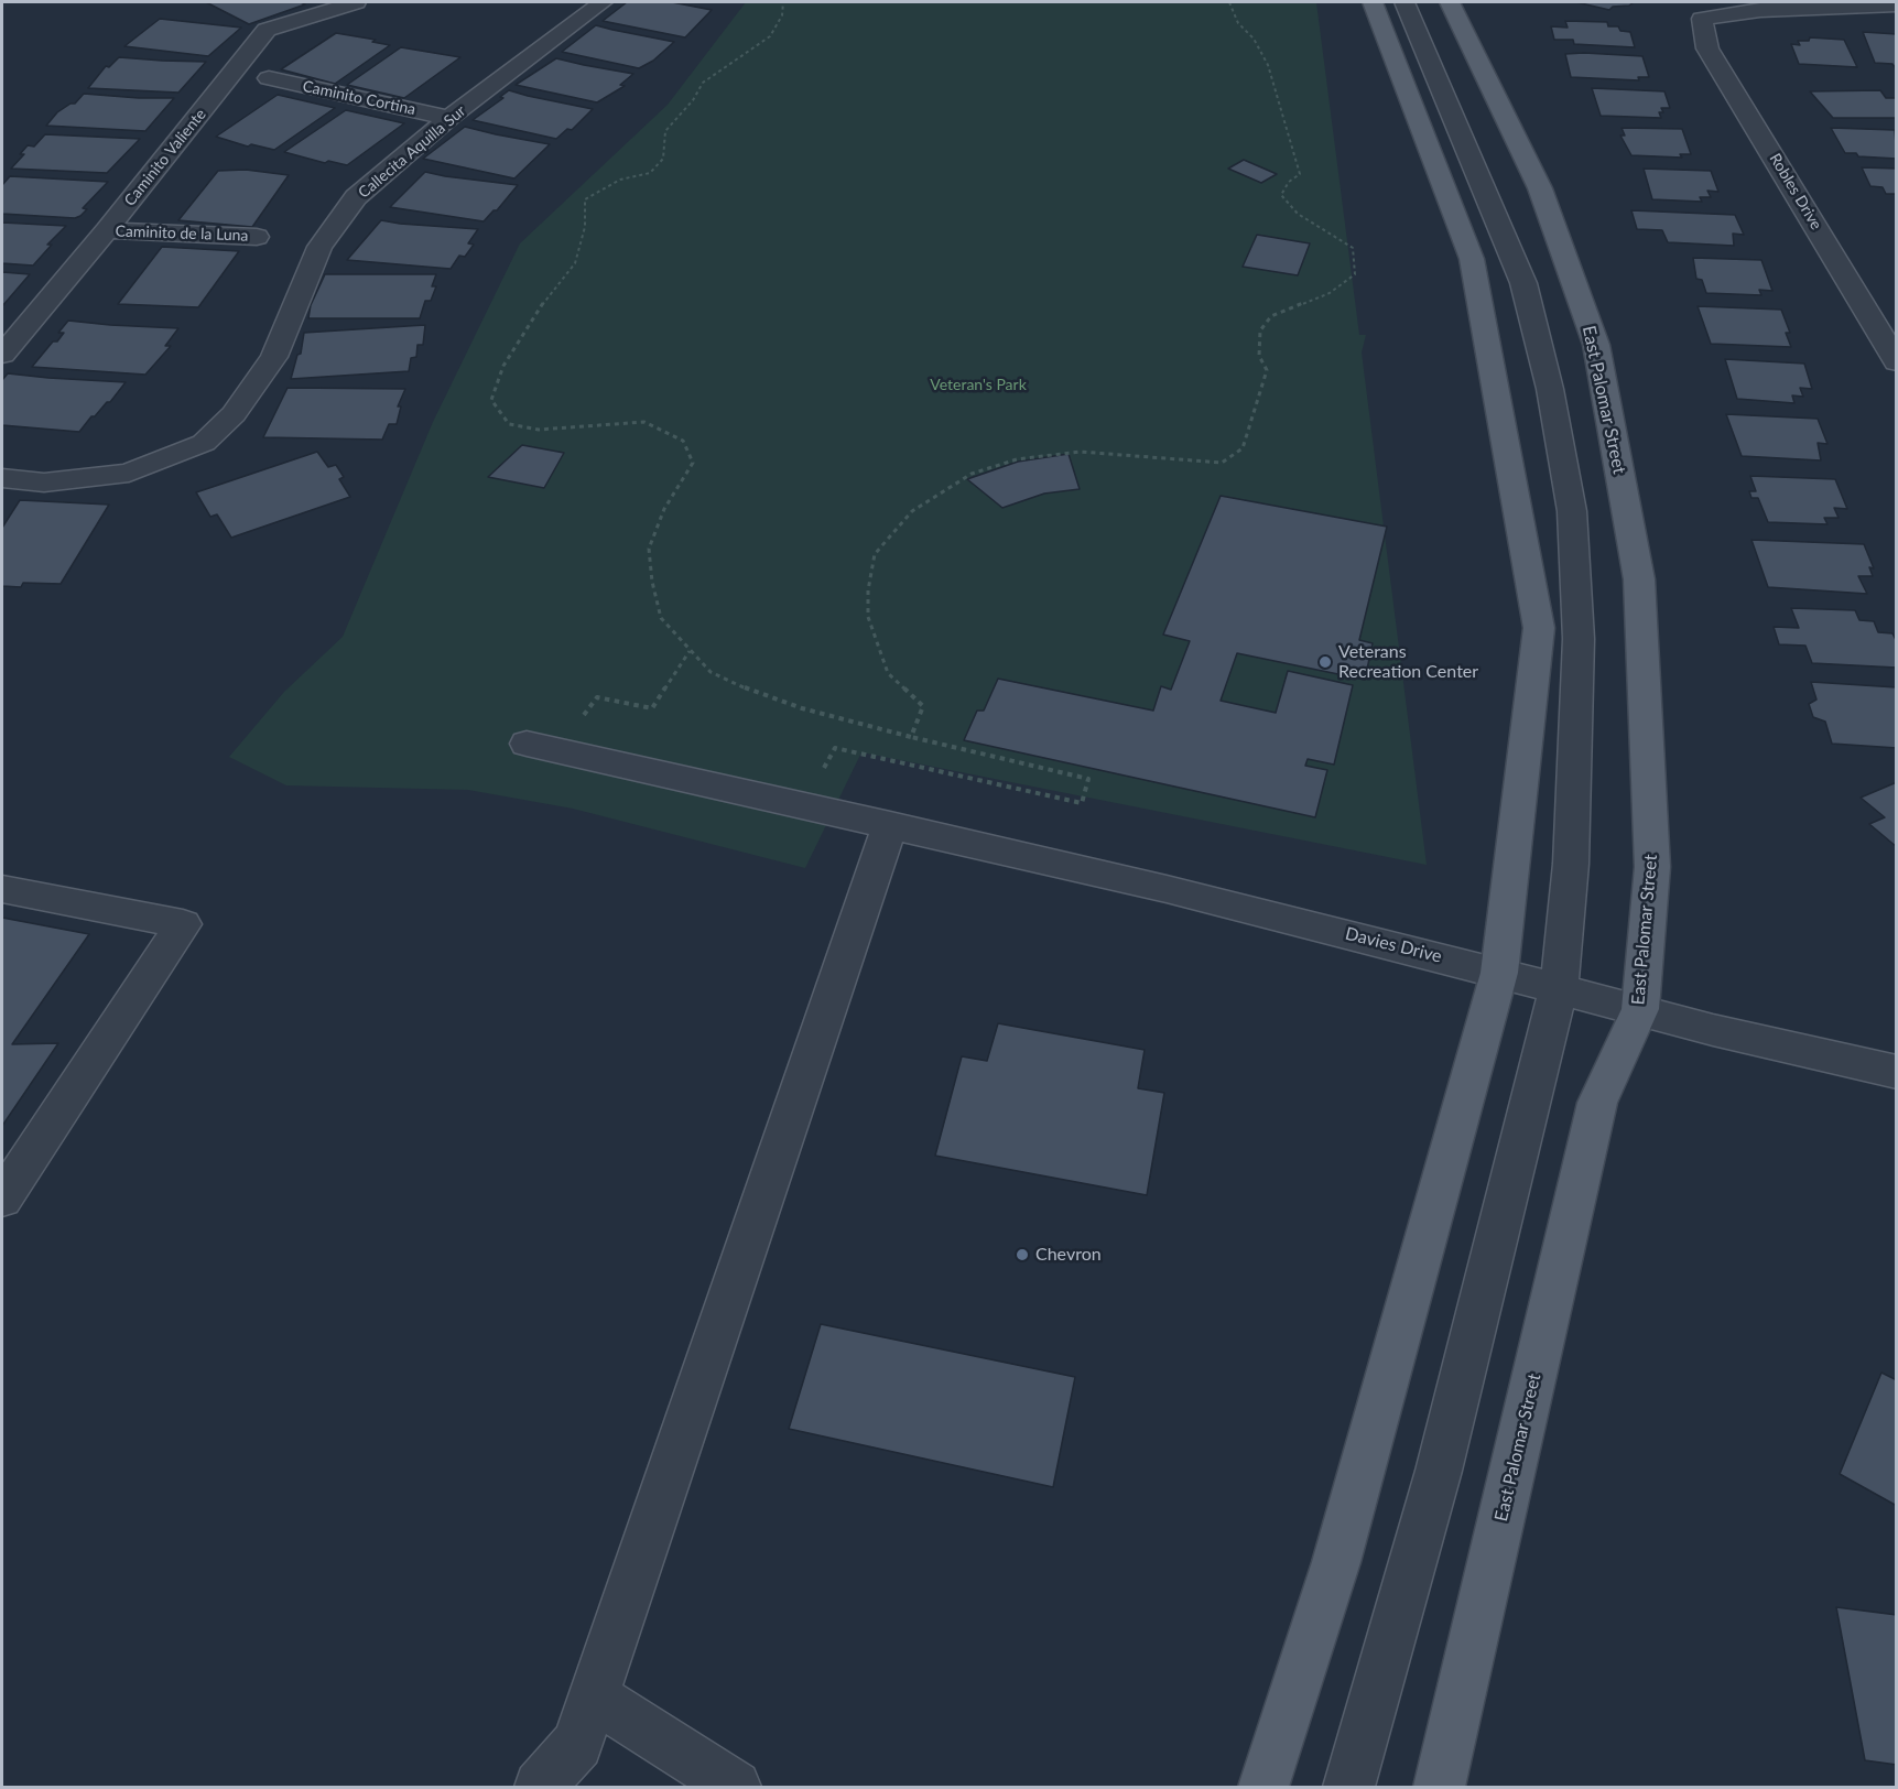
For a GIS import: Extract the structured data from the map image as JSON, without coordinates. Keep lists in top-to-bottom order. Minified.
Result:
{"streets":{"main road":["East Palomar Street"],"street":["Caminito Cortina","Callecita Aquilla Sur","Caminito Valiente","Robles Drive","Caminito de la Luna","Davies Drive"]},"crossings":[["Caminito Cortina","Callecita Aquilla Sur"],["Caminito Valiente","Caminito de la Luna"],["East Palomar Street","Davies Drive"]],"parks":["Veteran's Park"],"places":["Veterans Recreation Center","Chevron"]}
